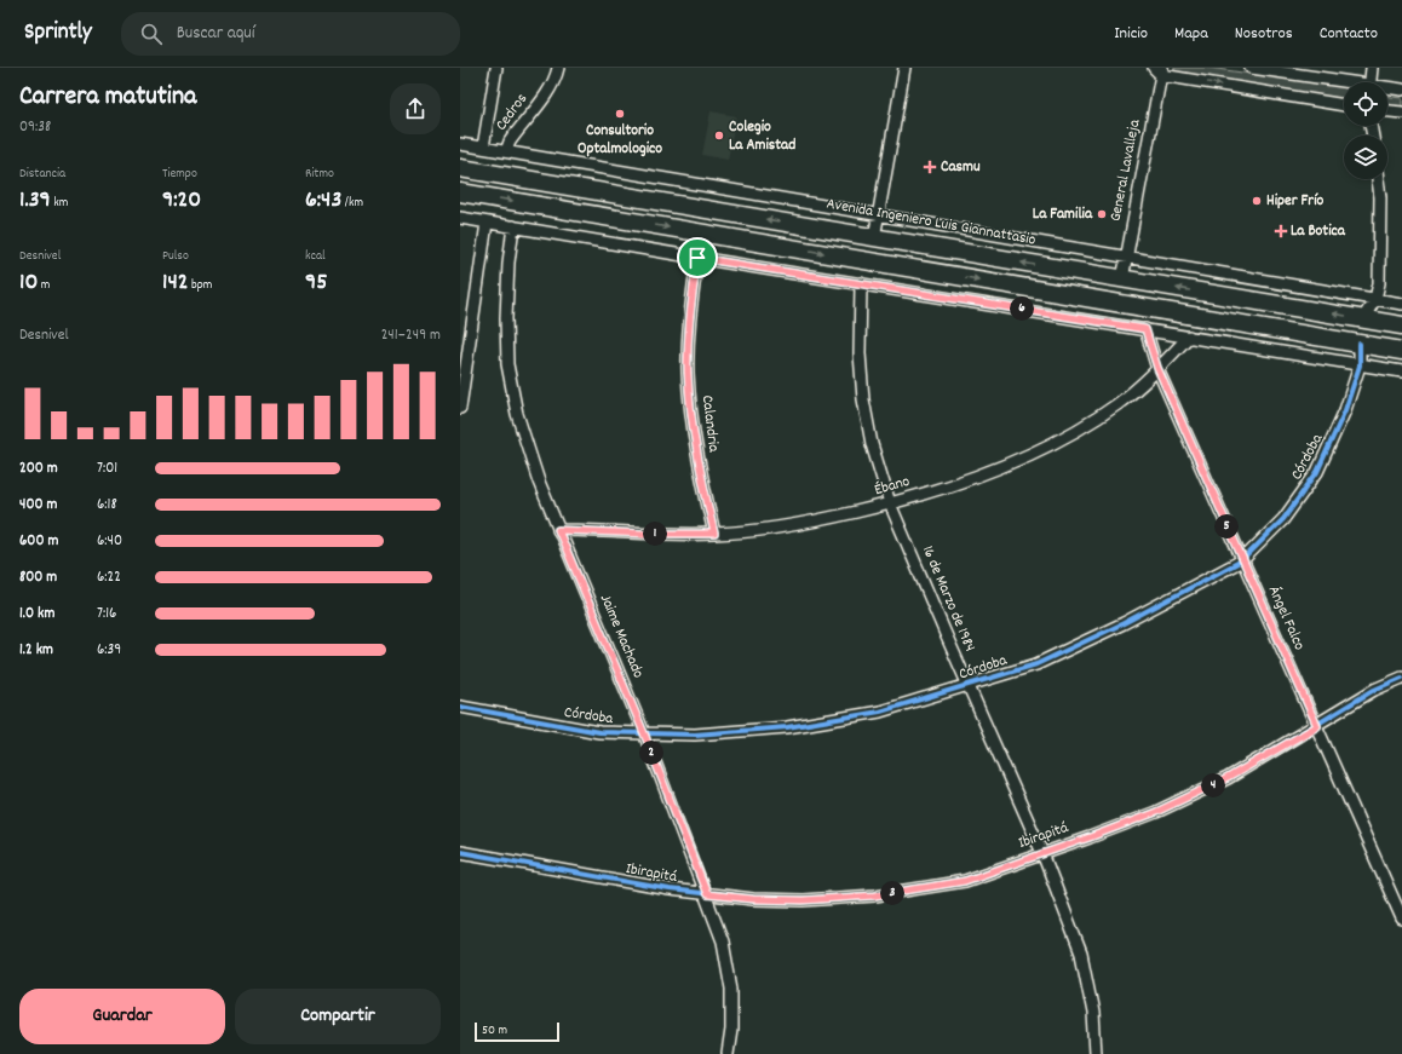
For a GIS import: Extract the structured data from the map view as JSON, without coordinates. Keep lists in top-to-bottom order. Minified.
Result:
{"streets":{"main road":["Avenida Ingeniero Luis Giannattasio"],"street":["Cedros","General Lavalleja","Calandria","Córdoba","Ébano","16 de Marzo de 1984","Ángel Falco","Jaime Machado","Ibirapitá"]},"crossings":[["Cedros","Avenida Ingeniero Luis Giannattasio"],["General Lavalleja","Avenida Ingeniero Luis Giannattasio"],["Calandria","Ébano"],["Córdoba","16 de Marzo de 1984"],["Córdoba","Ángel Falco"],["Córdoba","Jaime Machado"],["Ébano","16 de Marzo de 1984"],["Ébano","Ángel Falco"],["Ébano","Jaime Machado"],["16 de Marzo de 1984","Ibirapitá"],["Ángel Falco","Ibirapitá"],["Jaime Machado","Ibirapitá"]],"places":{"other":["Consultorio Optalmologico","Colegio La Amistad","Hiper Frío","La Familia"],"health":["Casmu","La Botica"]},"scale_bar":"50 m","page":{"header":"Sprintly","search":"Buscar aquí","nav":["Inicio","Mapa","Nosotros","Contacto"],"heading":["Carrera matutina","09:38"],"stats":[["Distancia","1.39 km"],["Tiempo","9:20"],["Ritmo","6:43 /km"],["Desnivel","10 m"],["Pulso","142 bpm"],["kcal","95"]],"pins":["6","5","1","2","4","3"],"chart":["Desnivel","241–249 m"],"list":[{"name":"200 m","note":"7:01"},{"name":"400 m","note":"6:18"},{"name":"600 m","note":"6:40"},{"name":"800 m","note":"6:22"},{"name":"1.0 km","note":"7:16"},{"name":"1.2 km","note":"6:39"}],"buttons":["Guardar","Compartir"],"scale":"50 m"}}
